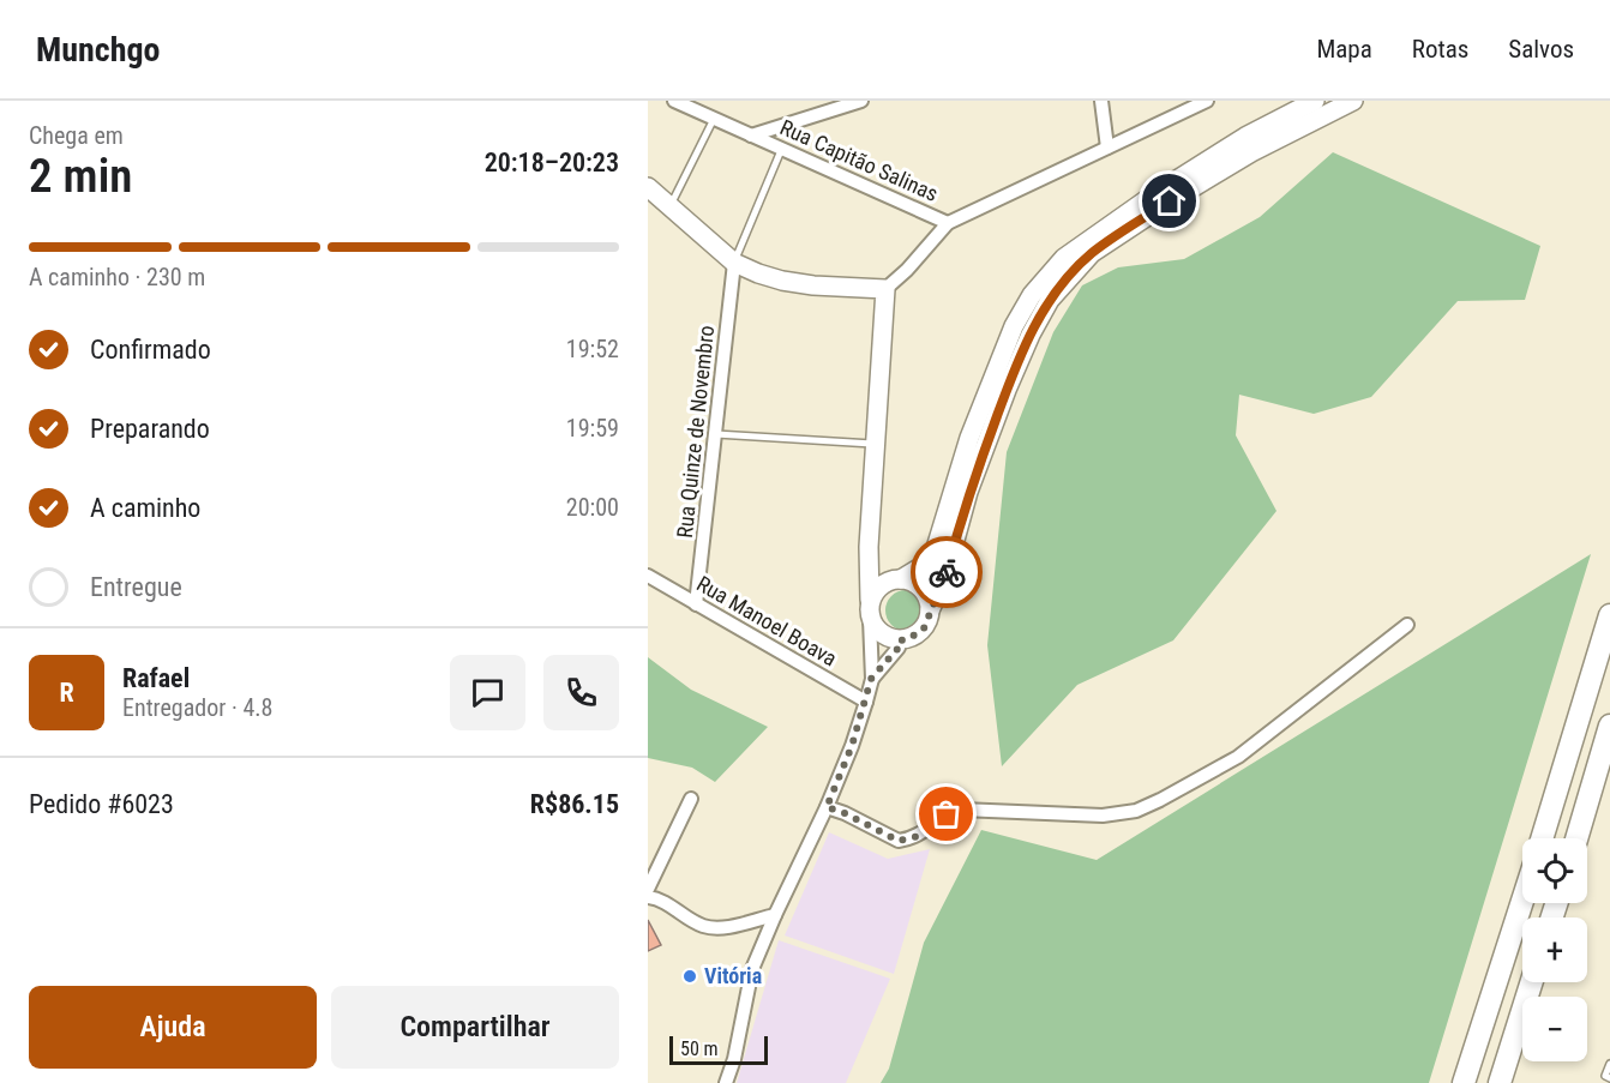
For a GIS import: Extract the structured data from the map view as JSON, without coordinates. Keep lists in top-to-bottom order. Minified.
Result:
{"streets":{"street":["Rua Capitão Salinas","Rua Quinze de Novembro","Rua Manoel Boava"]},"crossings":[["Rua Quinze de Novembro","Rua Manoel Boava"]],"places":["Vitória"],"scale_bar":"50 m","page":{"header":"Munchgo","nav":["Mapa","Rotas","Salvos"],"heading":["2 min","Chega em","20:18–20:23"],"panel":["Rafael","Entregador · 4.8","Pedido #6023","R$86.15"],"bar":"A caminho · 230 m","list":[["Confirmado","19:52"],["Preparando","19:59"],["A caminho","20:00"],"Entregue"],"round":"R","map_buttons":["+","−"],"buttons":["Ajuda","Compartilhar"],"scale":"50 m"}}
